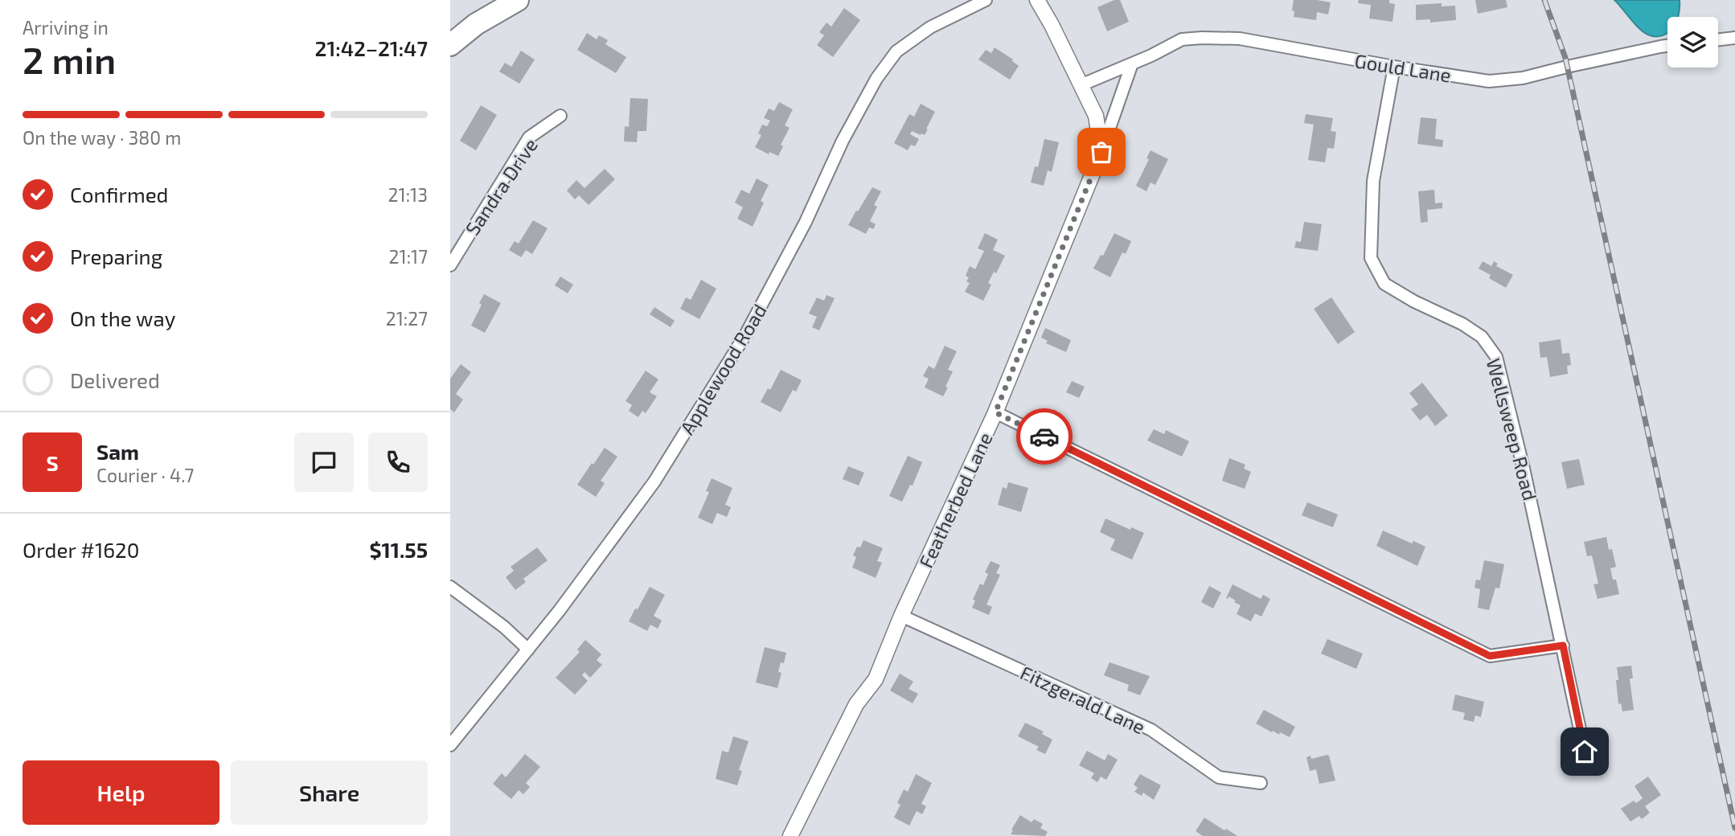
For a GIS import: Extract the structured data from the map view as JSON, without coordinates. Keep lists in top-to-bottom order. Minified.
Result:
{"streets":{"street":["Gould Lane","Sandra Drive","Applewood Road","Wellsweep Road","Featherbed Lane","Fitzgerald Lane"]},"crossings":[["Gould Lane","Wellsweep Road"],["Featherbed Lane","Fitzgerald Lane"]],"page":{"heading":["2 min","Arriving in","21:42–21:47"],"panel":["Sam","Courier · 4.7","Order #1620","$11.55"],"bar":"On the way · 380 m","list":[["Confirmed","21:13"],["Preparing","21:17"],["On the way","21:27"],"Delivered"],"round":"S","buttons":["Help","Share"]}}
